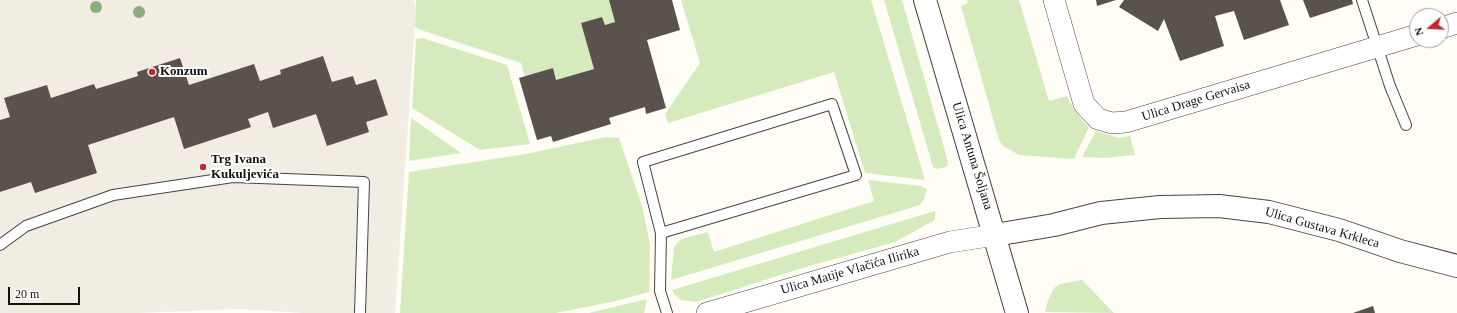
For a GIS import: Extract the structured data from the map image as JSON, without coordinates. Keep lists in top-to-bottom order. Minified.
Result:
{"streets":{"street":["Ulica Drage Gervaisa","Ulica Antuna Šoljana","Ulica Gustava Krkleca","Ulica Matije Vlačića Ilirika"]},"crossings":[["Ulica Antuna Šoljana","Ulica Gustava Krkleca"],["Ulica Antuna Šoljana","Ulica Matije Vlačića Ilirika"],["Ulica Gustava Krkleca","Ulica Matije Vlačića Ilirika"]],"places":["Konzum","Trg Ivana Kukuljevića"],"scale_bar":"20 m","north":"left"}
